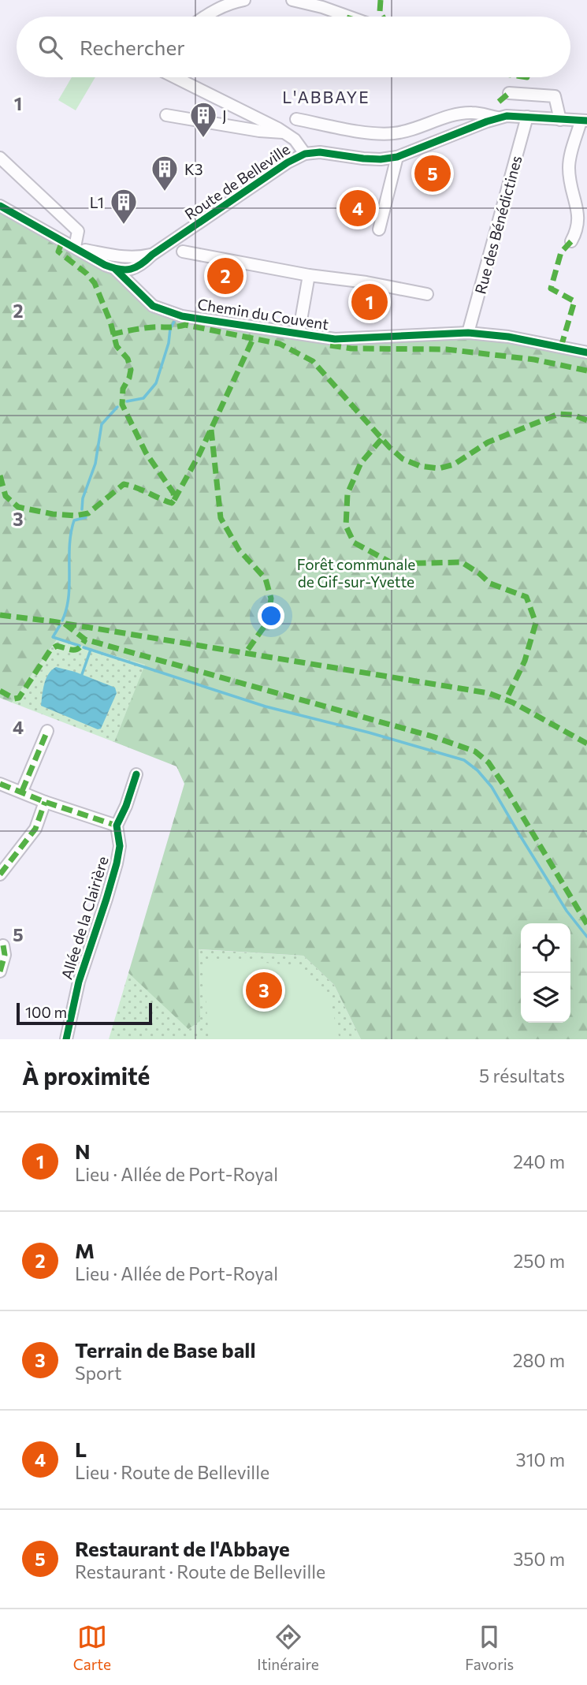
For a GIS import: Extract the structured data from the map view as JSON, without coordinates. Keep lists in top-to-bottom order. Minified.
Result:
{"streets":{"street":["Route de Belleville","Rue des Bénédictines","Chemin du Couvent","Allée de la Clairière"]},"crossings":[["Route de Belleville","Rue des Bénédictines"],["Route de Belleville","Chemin du Couvent"],["Rue des Bénédictines","Chemin du Couvent"]],"districts":["L'ABBAYE"],"parks":["Forêt communale de Gif-sur-Yvette"],"places":{"building":["J","K3","L1"]},"scale_bar":"100 m","page":{"search":"Rechercher","pins":["5","4","2","1","3"],"scale":"100 m","heading":["À proximité","5 résultats"],"list":[{"mark":"1","name":"N","note":"Lieu · Allée de Port-Royal","value":"240 m"},{"mark":"2","name":"M","note":"Lieu · Allée de Port-Royal","value":"250 m"},{"mark":"3","name":"Terrain de Base ball","note":"Sport","value":"280 m"},{"mark":"4","name":"L","note":"Lieu · Route de Belleville","value":"310 m"},{"mark":"5","name":"Restaurant de l'Abbaye","note":"Restaurant · Route de Belleville","value":"350 m"}],"nav":["Carte","Itinéraire","Favoris"]},"grid":{"rows":["1","2","3","4","5"]}}
